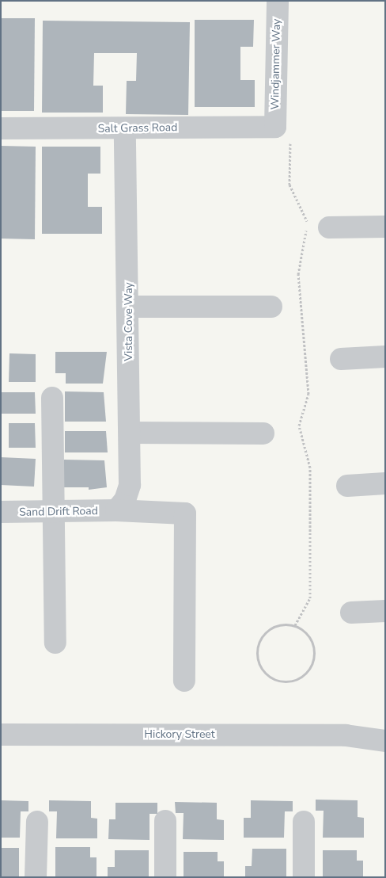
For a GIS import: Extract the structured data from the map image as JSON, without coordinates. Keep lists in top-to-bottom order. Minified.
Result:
{"streets":{"street":["Windjammer Way","Salt Grass Road","Vista Cove Way","Sand Drift Road","Hickory Street"]},"crossings":[["Windjammer Way","Salt Grass Road"],["Salt Grass Road","Vista Cove Way"],["Vista Cove Way","Sand Drift Road"]]}
